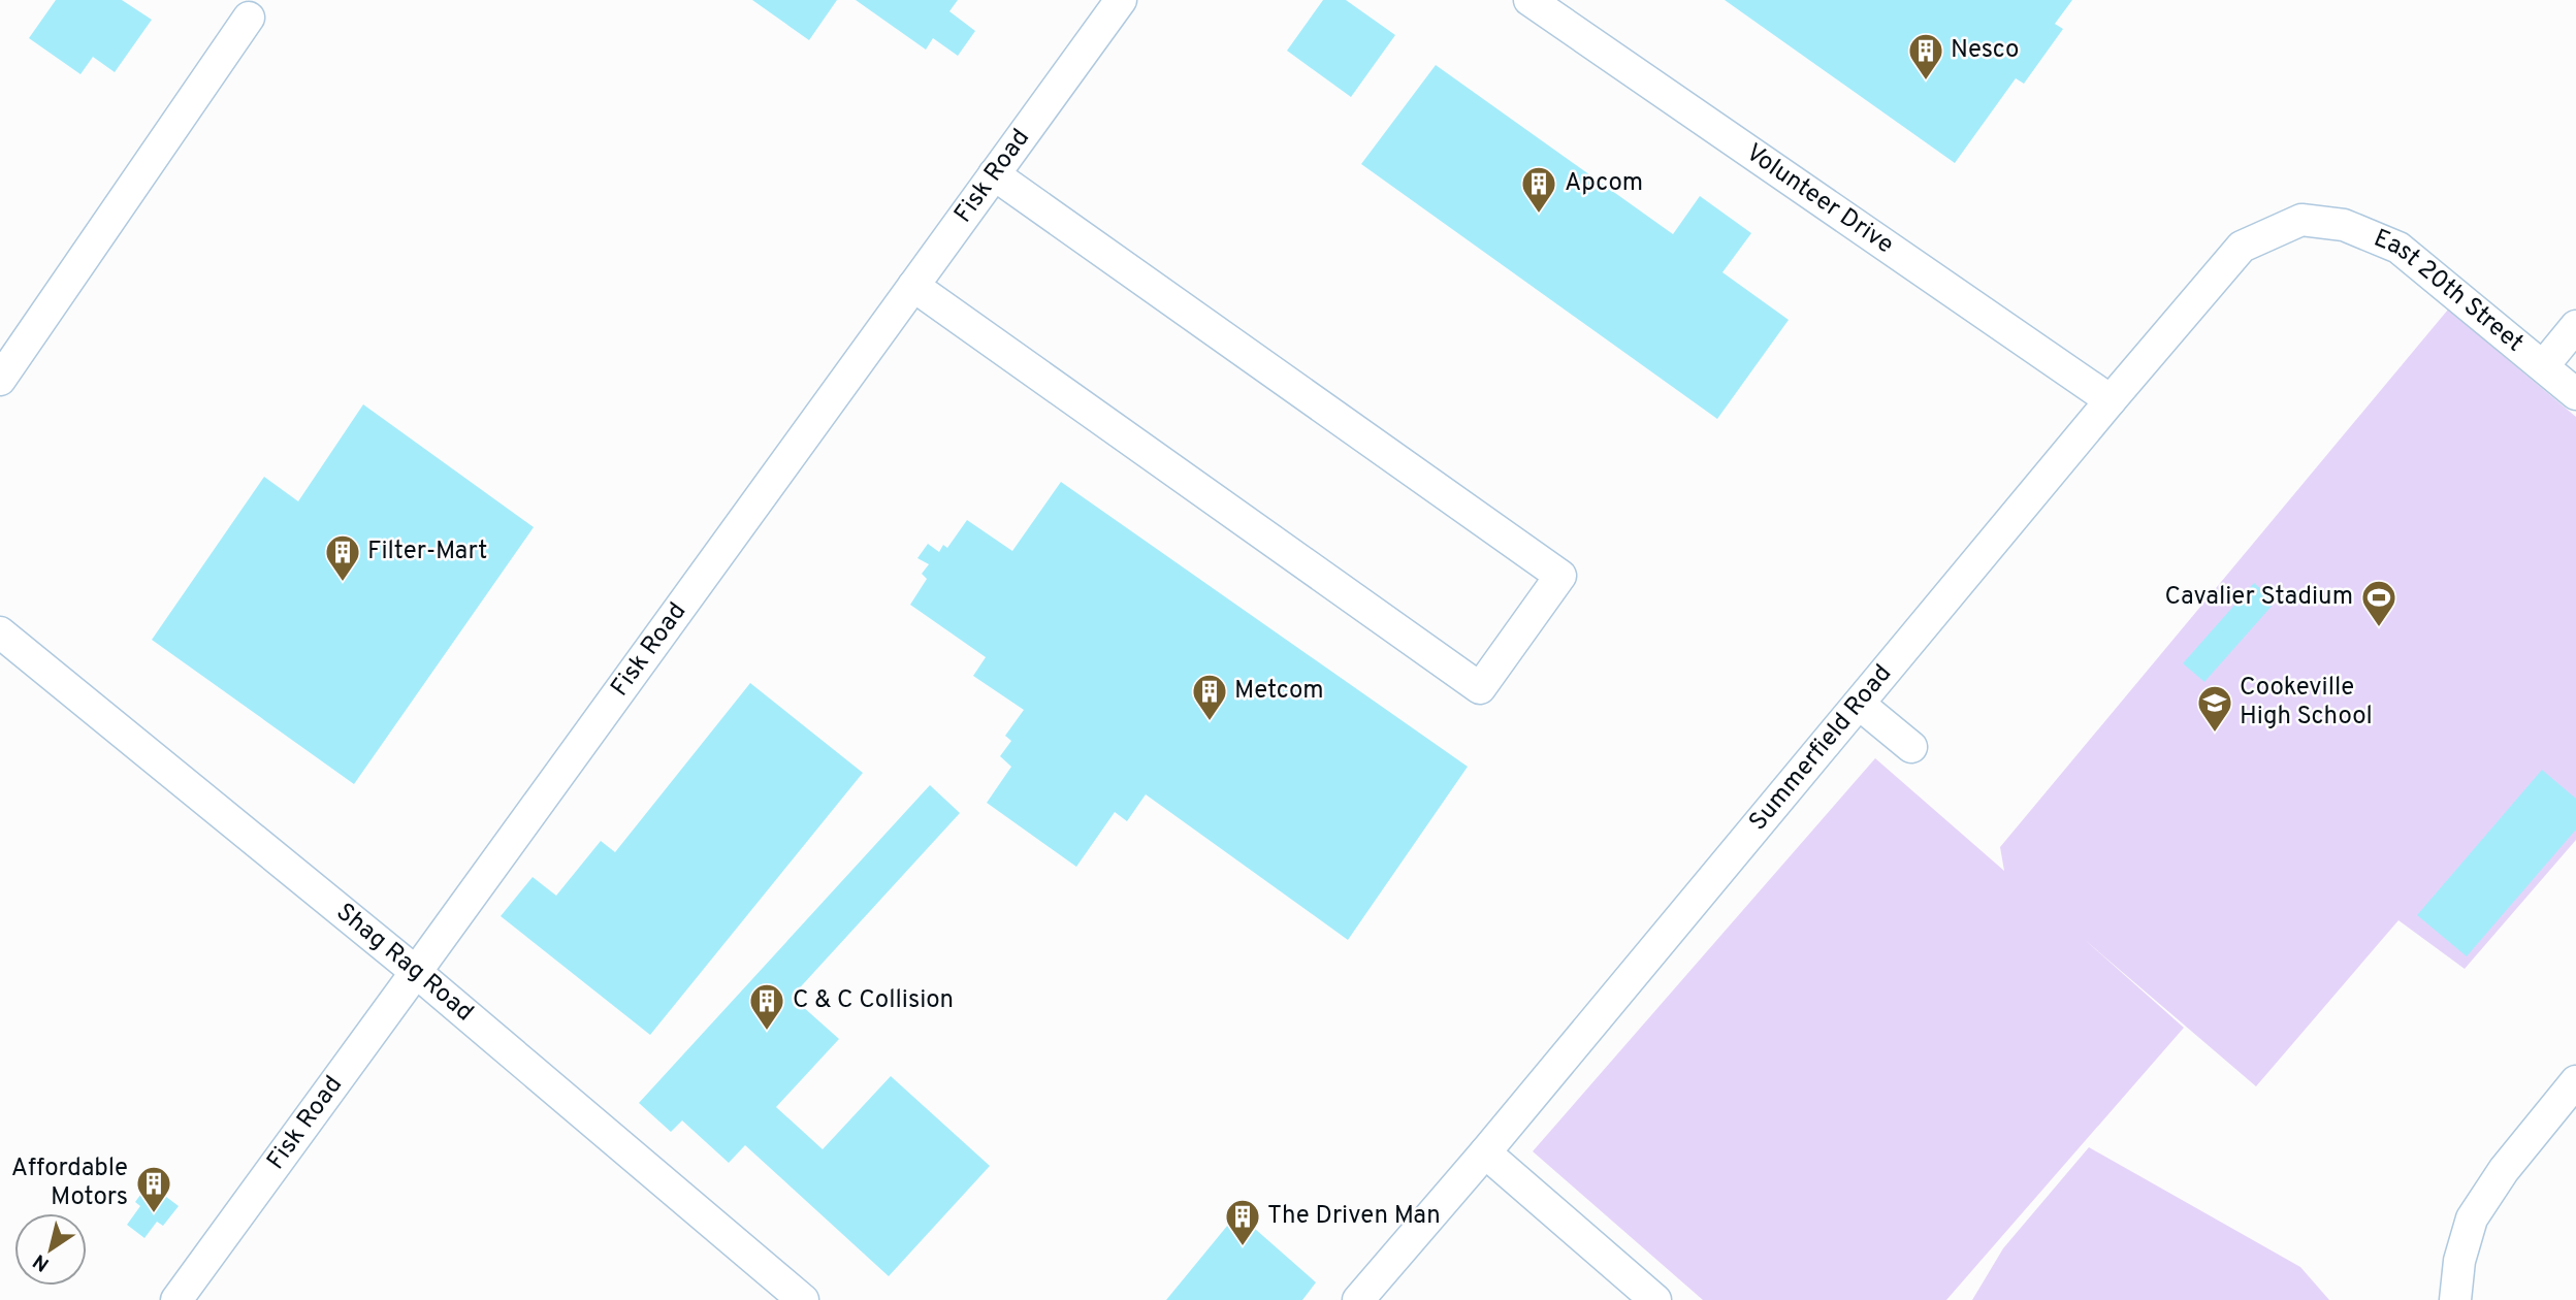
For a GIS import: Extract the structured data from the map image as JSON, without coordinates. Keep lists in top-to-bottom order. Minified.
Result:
{"streets":{"street":["Fisk Road","Volunteer Drive","East 20th Street","Summerfield Road","Shag Rag Road"]},"crossings":[["Fisk Road","Shag Rag Road"],["Volunteer Drive","Summerfield Road"],["East 20th Street","Summerfield Road"]],"places":{"building":["Nesco","Apcom","Filter-Mart","Metcom","C & C Collision","Affordable Motors","The Driven Man"],"sports":["Cavalier Stadium"],"school or university":["Cookeville High School"]},"north":"bottom left"}
